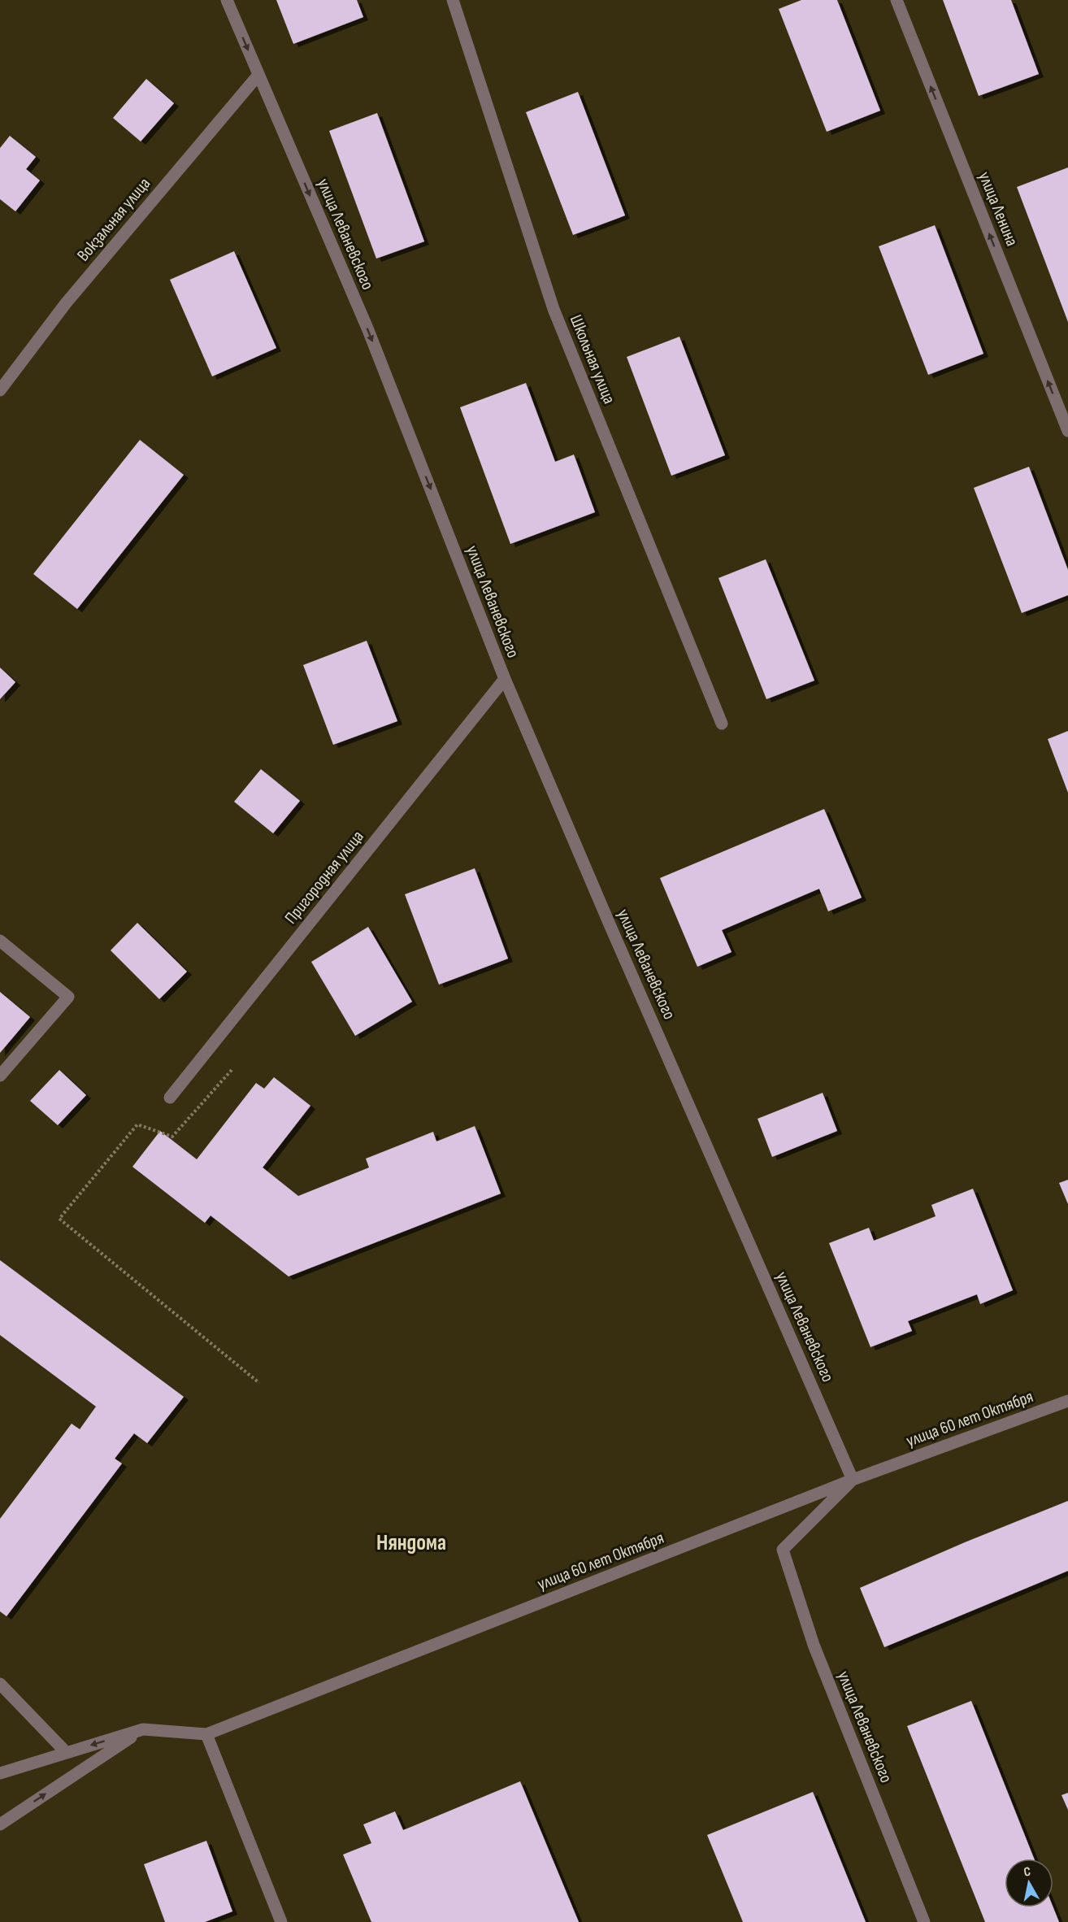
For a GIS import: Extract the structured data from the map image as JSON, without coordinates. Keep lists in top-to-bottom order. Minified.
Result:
{"streets":{"street":["улица Ленина","Вокзальная улица","улица Леваневского","Школьная улица","Пригородная улица","улица 60 лет Октября"]},"crossings":[["Вокзальная улица","улица Леваневского"],["улица Леваневского","Пригородная улица"],["улица Леваневского","улица 60 лет Октября"]],"one_way":["улица Ленина"],"districts":["Няндома"],"north":"top"}
